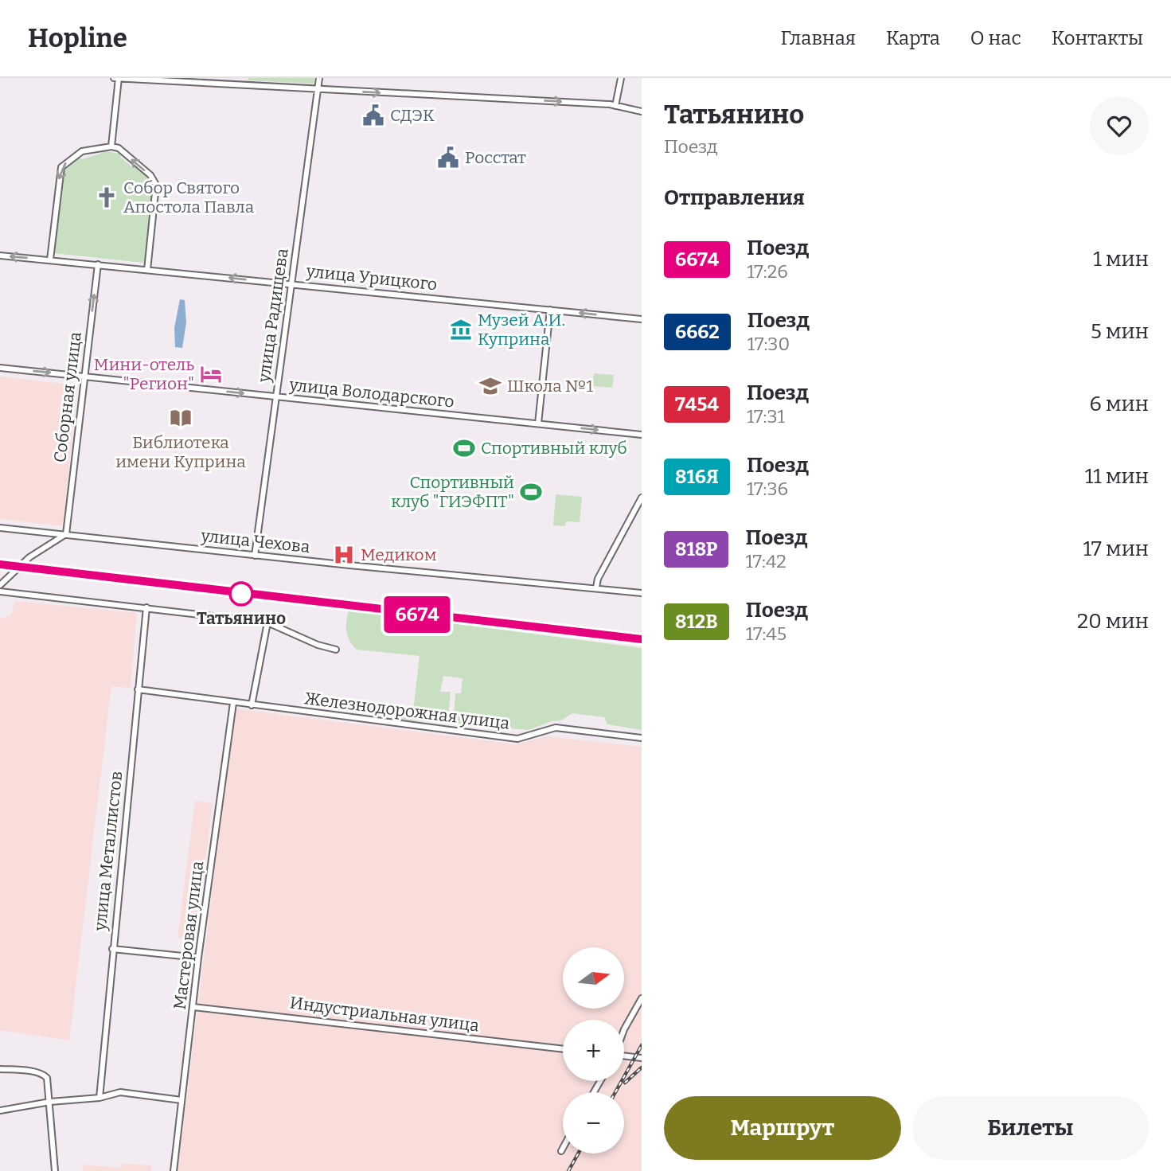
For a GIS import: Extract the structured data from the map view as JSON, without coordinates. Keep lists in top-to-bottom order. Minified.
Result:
{"streets":{"street":["улица Урицкого","улица Радищева","улица Володарского","Соборная улица","улица Чехова","Железнодорожная улица","улица Металлистов","Мастеровая улица","Индустриальная улица"]},"crossings":[["улица Урицкого","улица Радищева"],["улица Урицкого","Соборная улица"],["улица Радищева","улица Володарского"],["улица Радищева","улица Чехова"],["улица Володарского","Соборная улица"],["Соборная улица","улица Чехова"],["Железнодорожная улица","улица Металлистов"],["Железнодорожная улица","Мастеровая улица"],["Мастеровая улица","Индустриальная улица"]],"one_way":["улица Урицкого","улица Володарского","Соборная улица"],"places":{"public building":["СДЭК","Росстат"],"church":["Собор Святого Апостола Павла"],"museum":["Музей А.И. Куприна"],"hotel":["Мини-отель \"Регион\""],"school or university":["Школа №1"],"library":["Библиотека имени Куприна"],"sports":["Спортивный клуб","Спортивный клуб \"ГИЭФПТ\""],"hospital":["Медиком"],"other":["Татьянино"]},"north":"right","page":{"header":"Hopline","nav":["Главная","Карта","О нас","Контакты"],"on_map":"6674","heading":[["Татьянино","Поезд"],"Отправления"],"list":[{"mark":"6674","name":"Поезд","note":"17:26","value":"1 мин"},{"mark":"6662","name":"Поезд","note":"17:30","value":"5 мин"},{"mark":"7454","name":"Поезд","note":"17:31","value":"6 мин"},{"mark":"816Я","name":"Поезд","note":"17:36","value":"11 мин"},{"mark":"818Р","name":"Поезд","note":"17:42","value":"17 мин"},{"mark":"812В","name":"Поезд","note":"17:45","value":"20 мин"}],"map_buttons":["+","−"],"buttons":["Маршрут","Билеты"]}}
